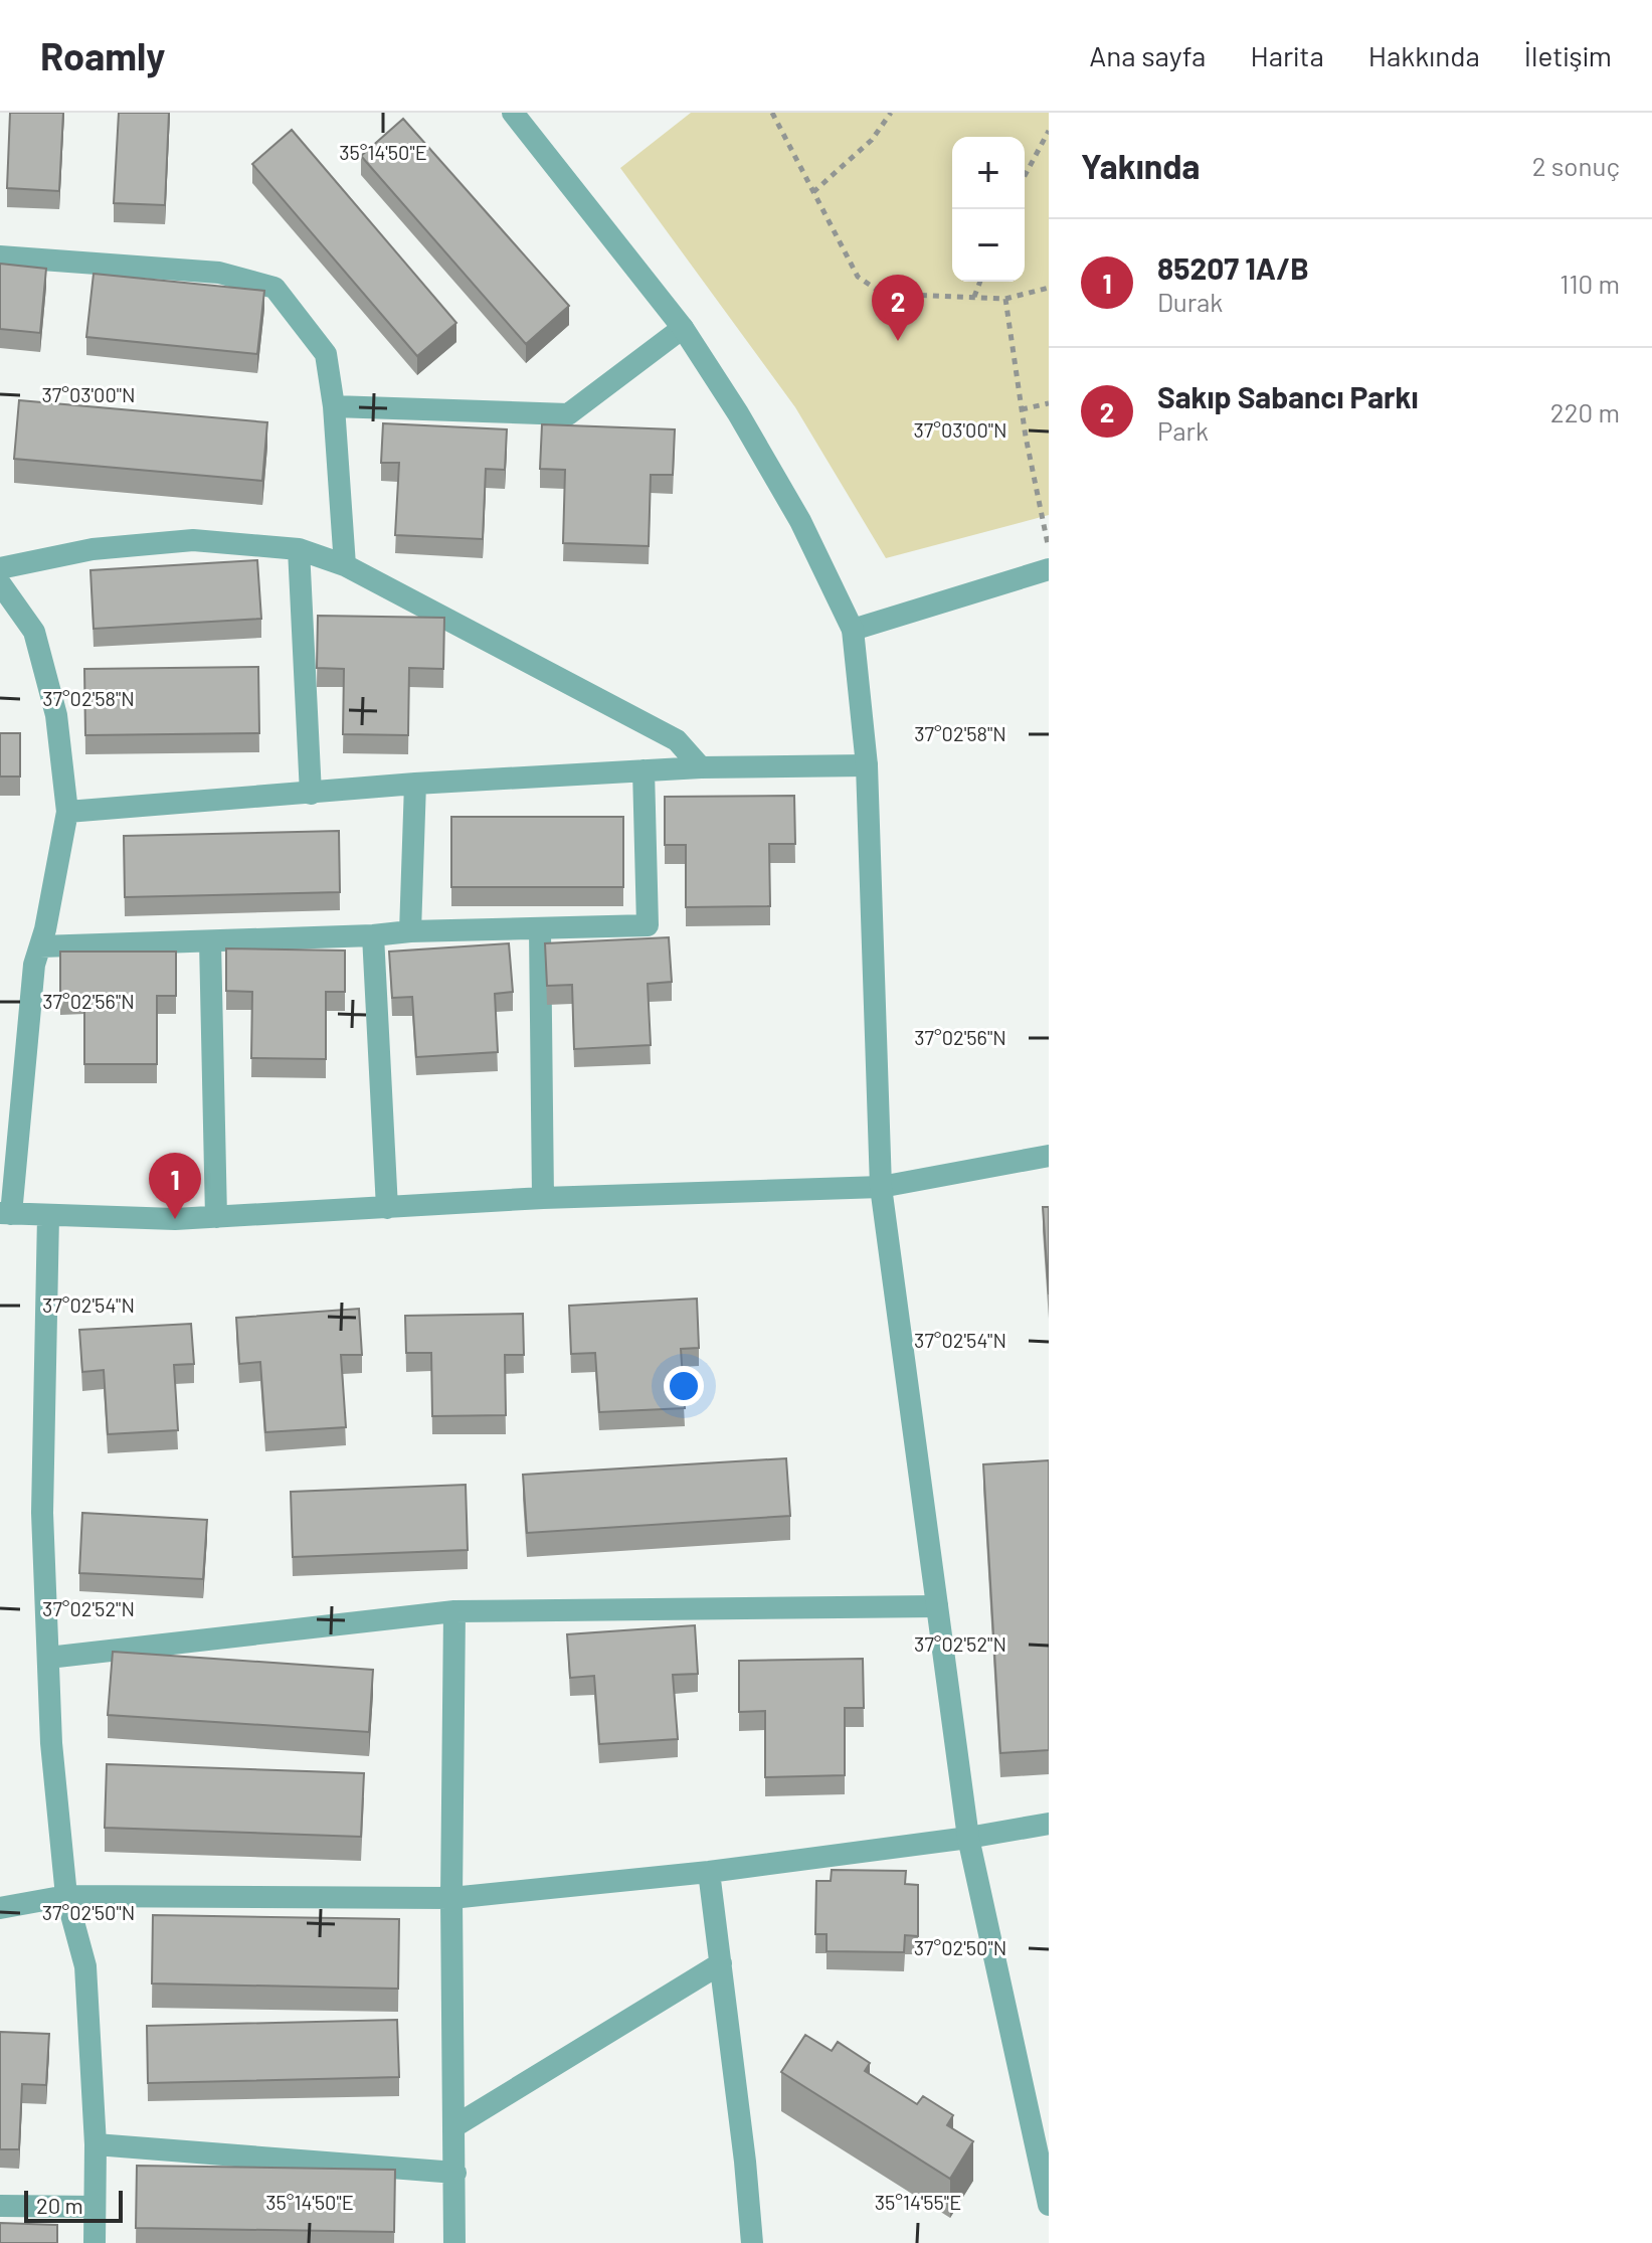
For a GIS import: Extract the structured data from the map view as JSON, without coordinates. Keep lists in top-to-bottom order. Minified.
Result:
{"scale_bar":"20 m","page":{"header":"Roamly","nav":["Ana sayfa","Harita","Hakkında","İletişim"],"heading":["Yakında","2 sonuç"],"map_buttons":["+","−"],"list":[{"mark":"1","name":"85207 1A/B","note":"Durak","value":"110 m"},{"mark":"2","name":"Sakıp Sabancı Parkı","note":"Park","value":"220 m"}],"pins":["2","1"],"scale":"20 m"},"coordinates":["35°14'50\"E","37°03'00\"N","37°02'58\"N","37°02'56\"N","37°02'54\"N","37°02'52\"N","37°02'50\"N","35°14'55\"E"]}
